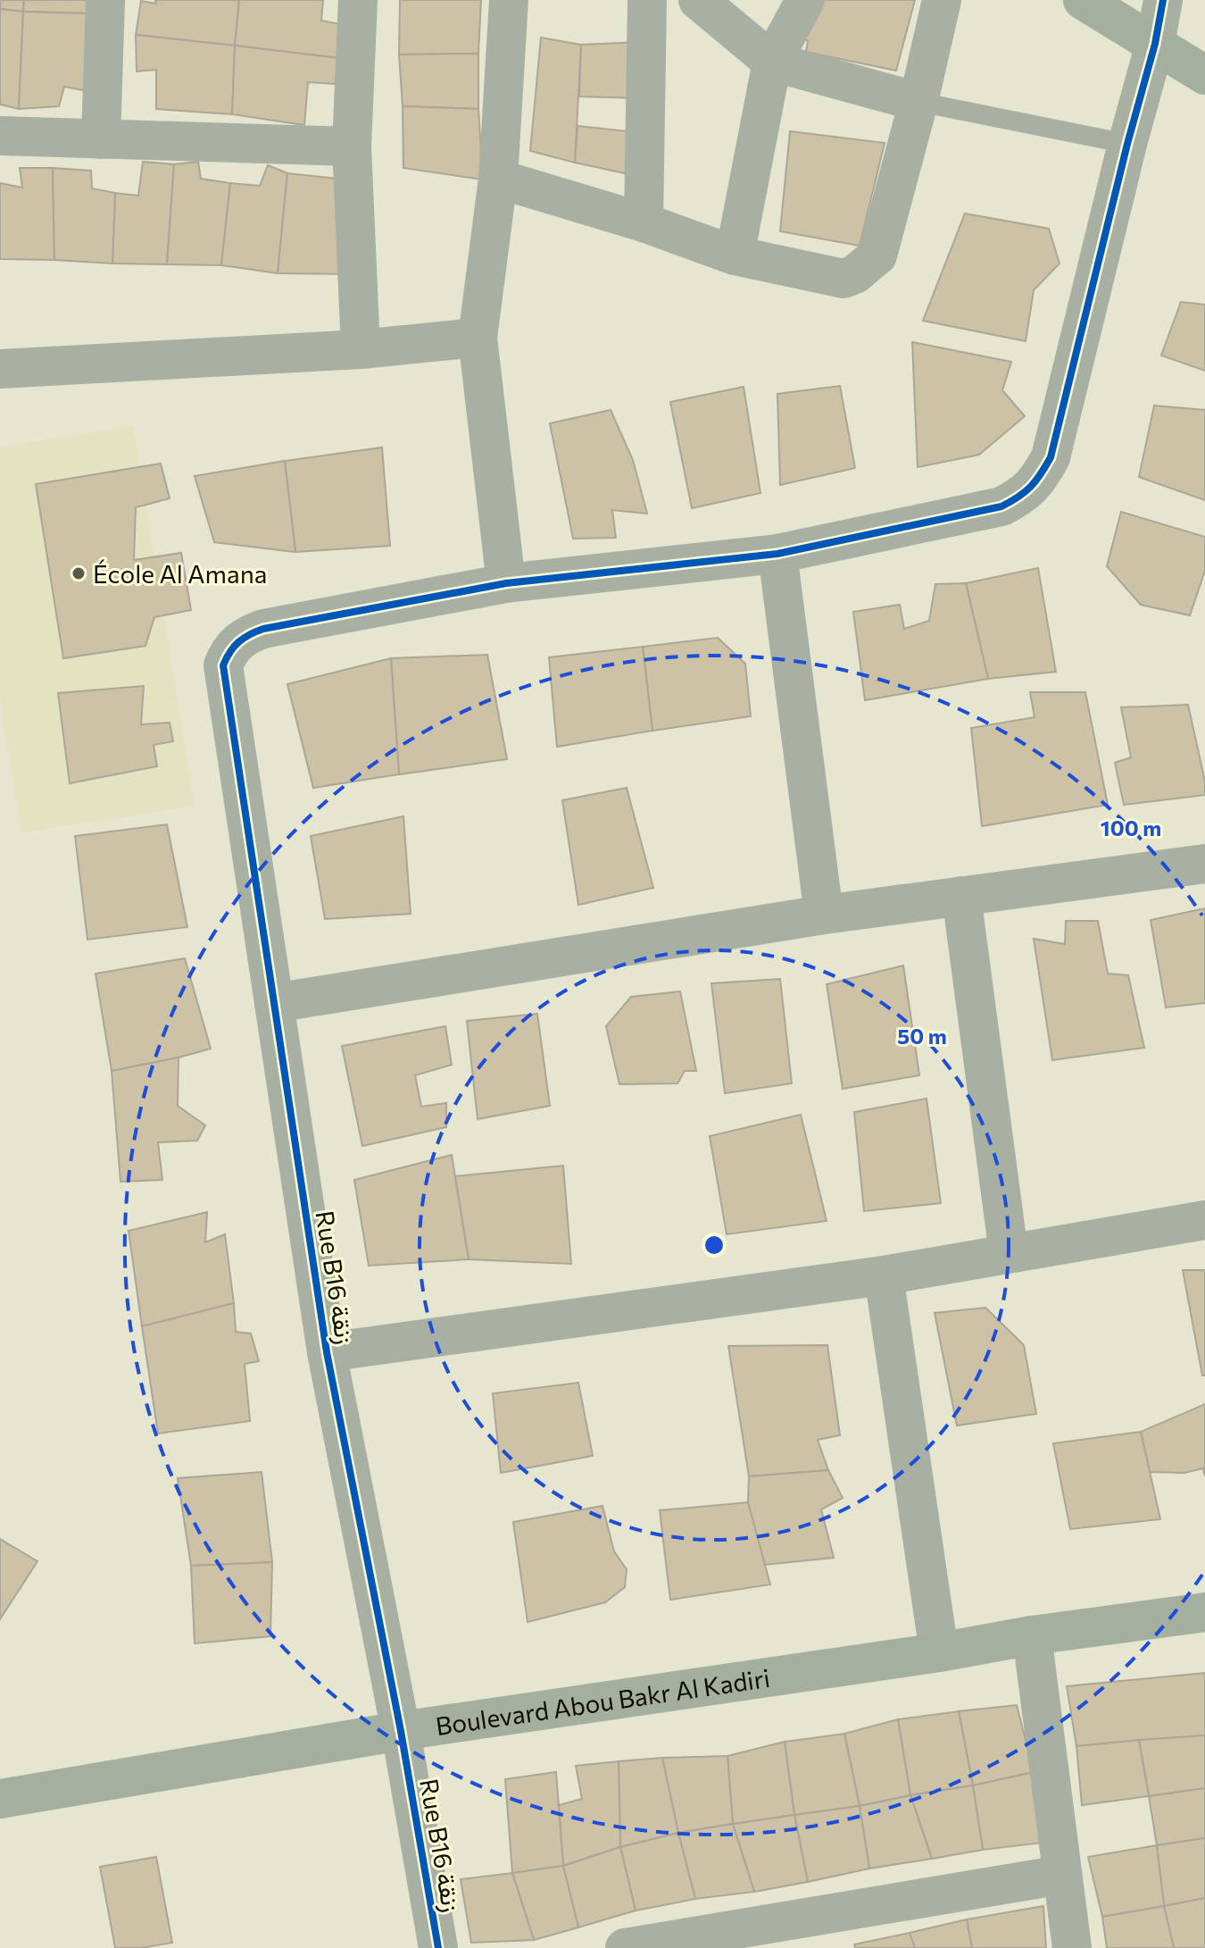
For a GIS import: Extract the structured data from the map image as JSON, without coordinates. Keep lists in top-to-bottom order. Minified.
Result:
{"streets":{"main road":["Boulevard Abou Bakr Al Kadiri"],"street":["Rue B16 زنقة"]},"crossings":[["Rue B16 زنقة","Boulevard Abou Bakr Al Kadiri"]],"places":["École Al Amana"],"rings":["100 m","50 m"]}
